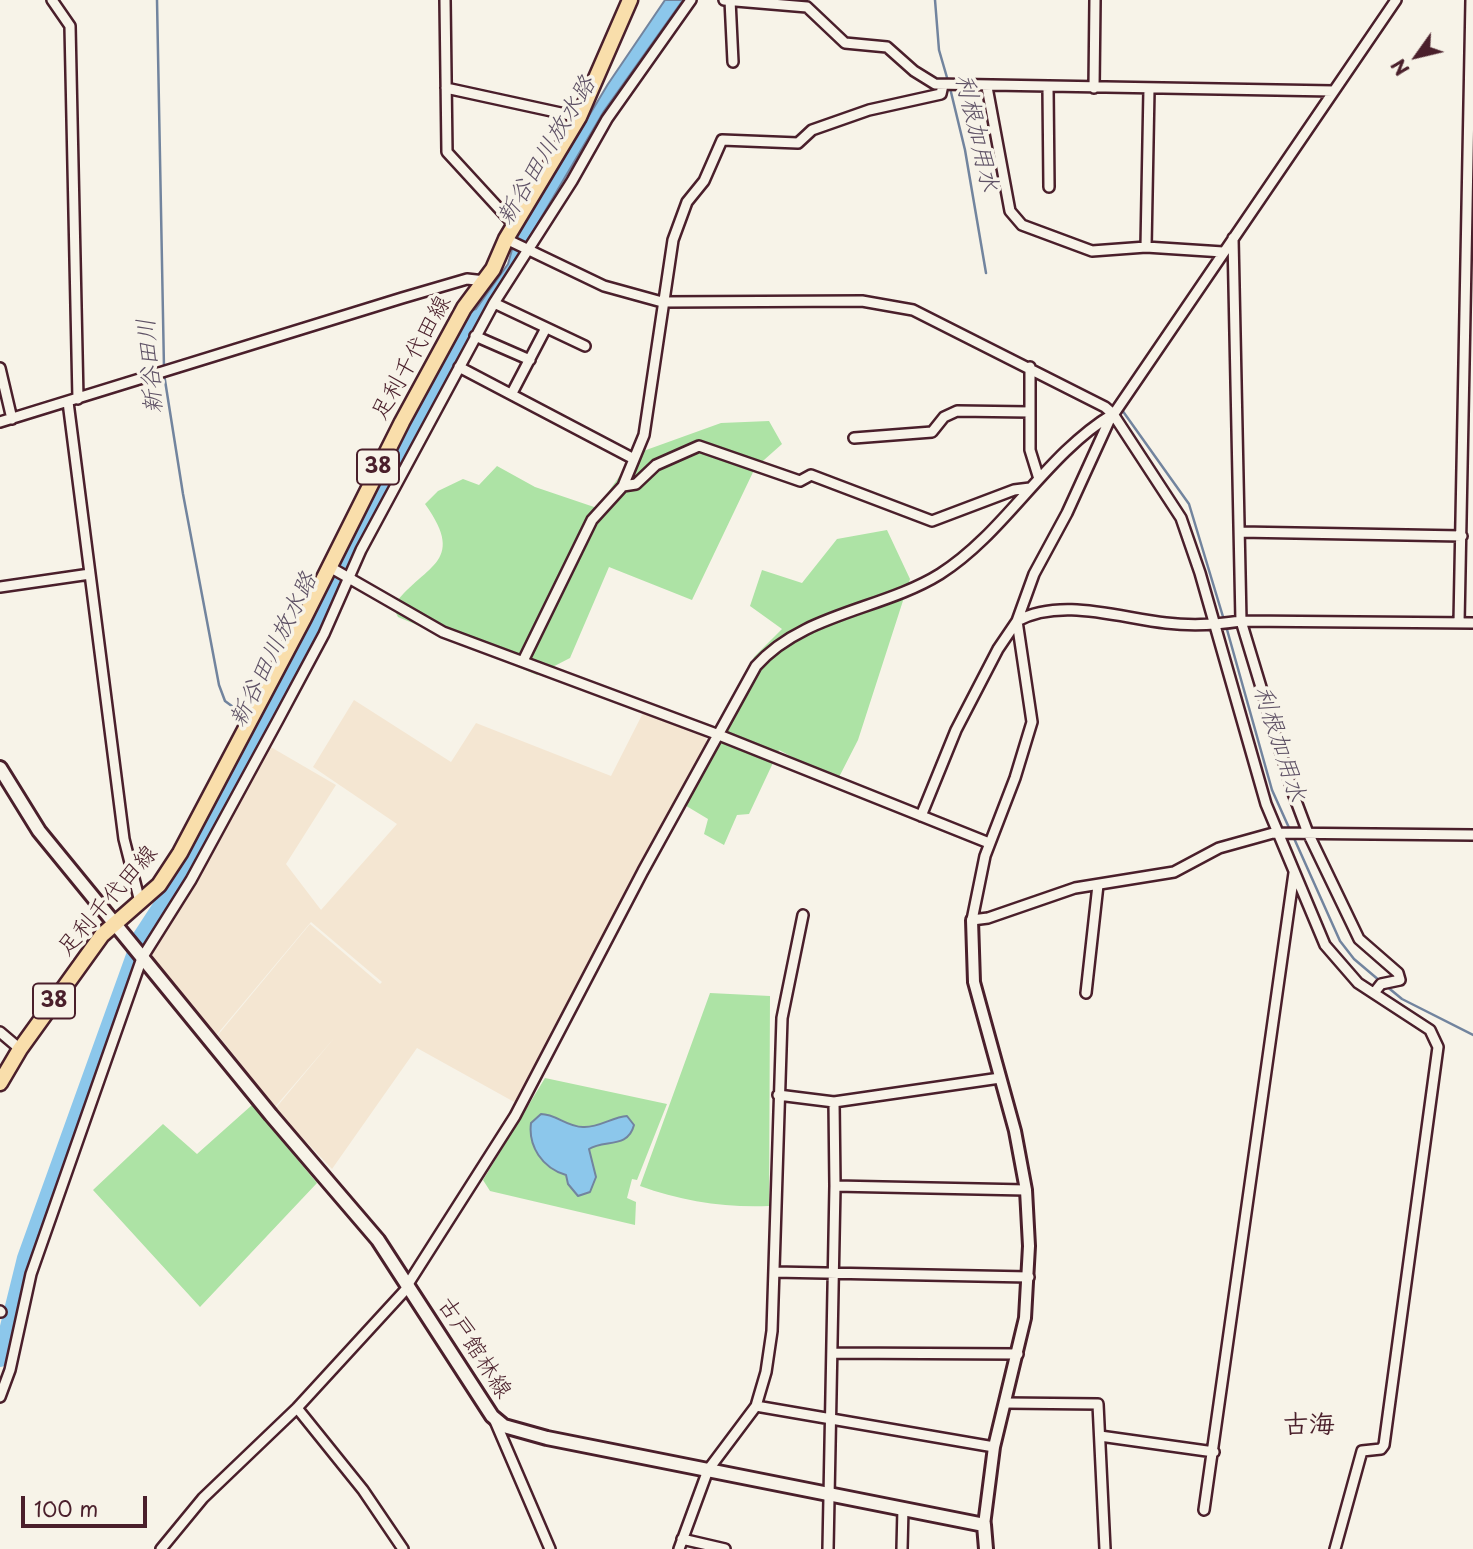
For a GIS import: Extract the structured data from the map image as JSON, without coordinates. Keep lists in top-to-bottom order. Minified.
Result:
{"streets":{"main road":["足利千代田線","38","古戸館林線"]},"crossings":[["足利千代田線","古戸館林線"]],"districts":["古海"],"water":["利根加用水","新谷田川放水路","新谷田川"],"scale_bar":"100 m","north":"bottom left"}
